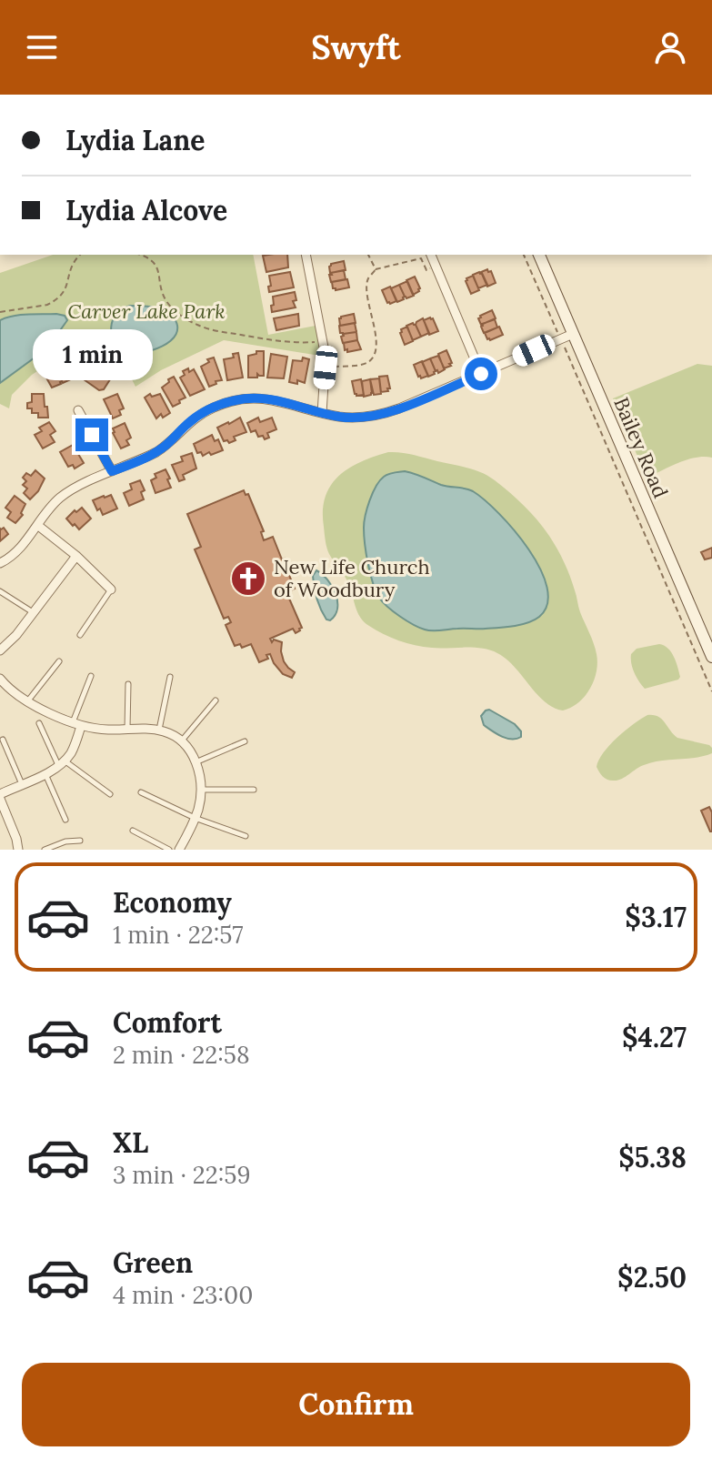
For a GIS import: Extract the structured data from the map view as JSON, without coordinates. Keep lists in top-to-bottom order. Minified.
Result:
{"streets":{"main road":["Bailey Road"]},"parks":["Carver Lake Park"],"places":{"church":["New Life Church of Woodbury"]},"page":{"header":"Swyft","banner":["Lydia Lane","Lydia Alcove"],"bubble":"1 min","list":[{"name":"Economy","note":"1 min · 22:57","value":"$3.17"},{"name":"Comfort","note":"2 min · 22:58","value":"$4.27"},{"name":"XL","note":"3 min · 22:59","value":"$5.38"},{"name":"Green","note":"4 min · 23:00","value":"$2.50"}],"buttons":"Confirm"}}
